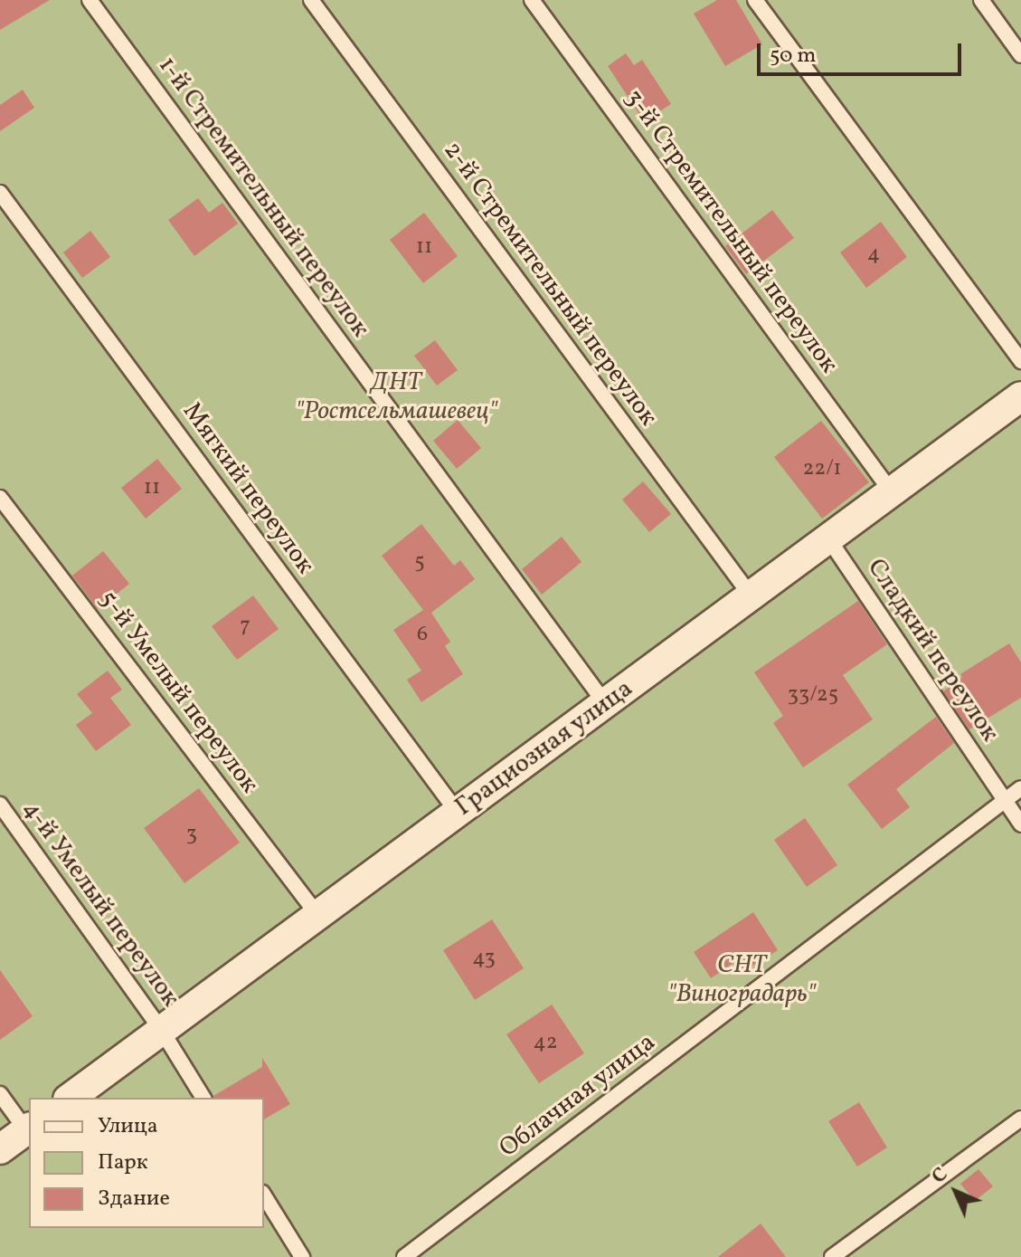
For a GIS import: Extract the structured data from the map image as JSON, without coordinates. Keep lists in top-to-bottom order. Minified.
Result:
{"streets":{"street":["Грациозная улица"],"lane":["1-й Стремительный переулок","3-й Стремительный переулок","2-й Стремительный переулок","Мягкий переулок","Сладкий переулок","5-й Умелый переулок","4-й Умелый переулок","Облачная улица"]},"crossings":[["1-й Стремительный переулок","Грациозная улица"],["3-й Стремительный переулок","Грациозная улица"],["2-й Стремительный переулок","Грациозная улица"],["Мягкий переулок","Грациозная улица"],["Сладкий переулок","Грациозная улица"],["Сладкий переулок","Облачная улица"],["5-й Умелый переулок","Грациозная улица"],["Грациозная улица","4-й Умелый переулок"]],"parks":["ДНТ \"Ростсельмашевец\"","СНТ \"Виноградарь\""],"house_numbers":["11","4","22/1","11","5","7","6","33/25","3","43","42"],"legend":["Улица","Парк","Здание"],"scale_bar":"50 m","north":"top left"}
